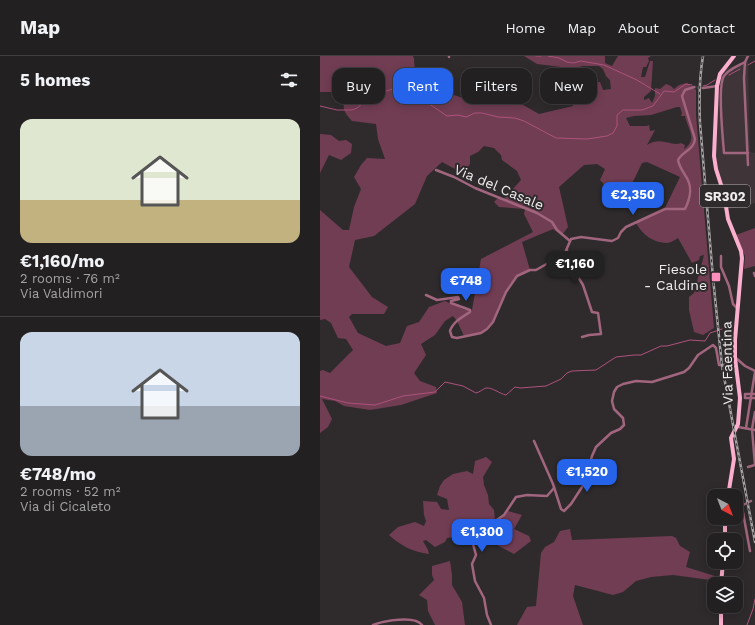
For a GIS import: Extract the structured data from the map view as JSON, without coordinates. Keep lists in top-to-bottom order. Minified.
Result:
{"streets":{"main road":["SR302","Via Faentina"],"street":["Via del Casale"]},"places":{"transit":["Fiesole - Caldine"]},"north":"bottom right","page":{"header":"Map","nav":["Home","Map","About","Contact"],"heading":"5 homes","chip":["Buy","Rent","Filters","New"],"list":[{"name":"€1,160/mo","note":"2 rooms · 76 m² · Via Valdimori"},{"name":"€748/mo","note":"2 rooms · 52 m² · Via di Cicaleto"}],"price":["€2,350","€1,160","€748","€1,520","€1,300"]}}
